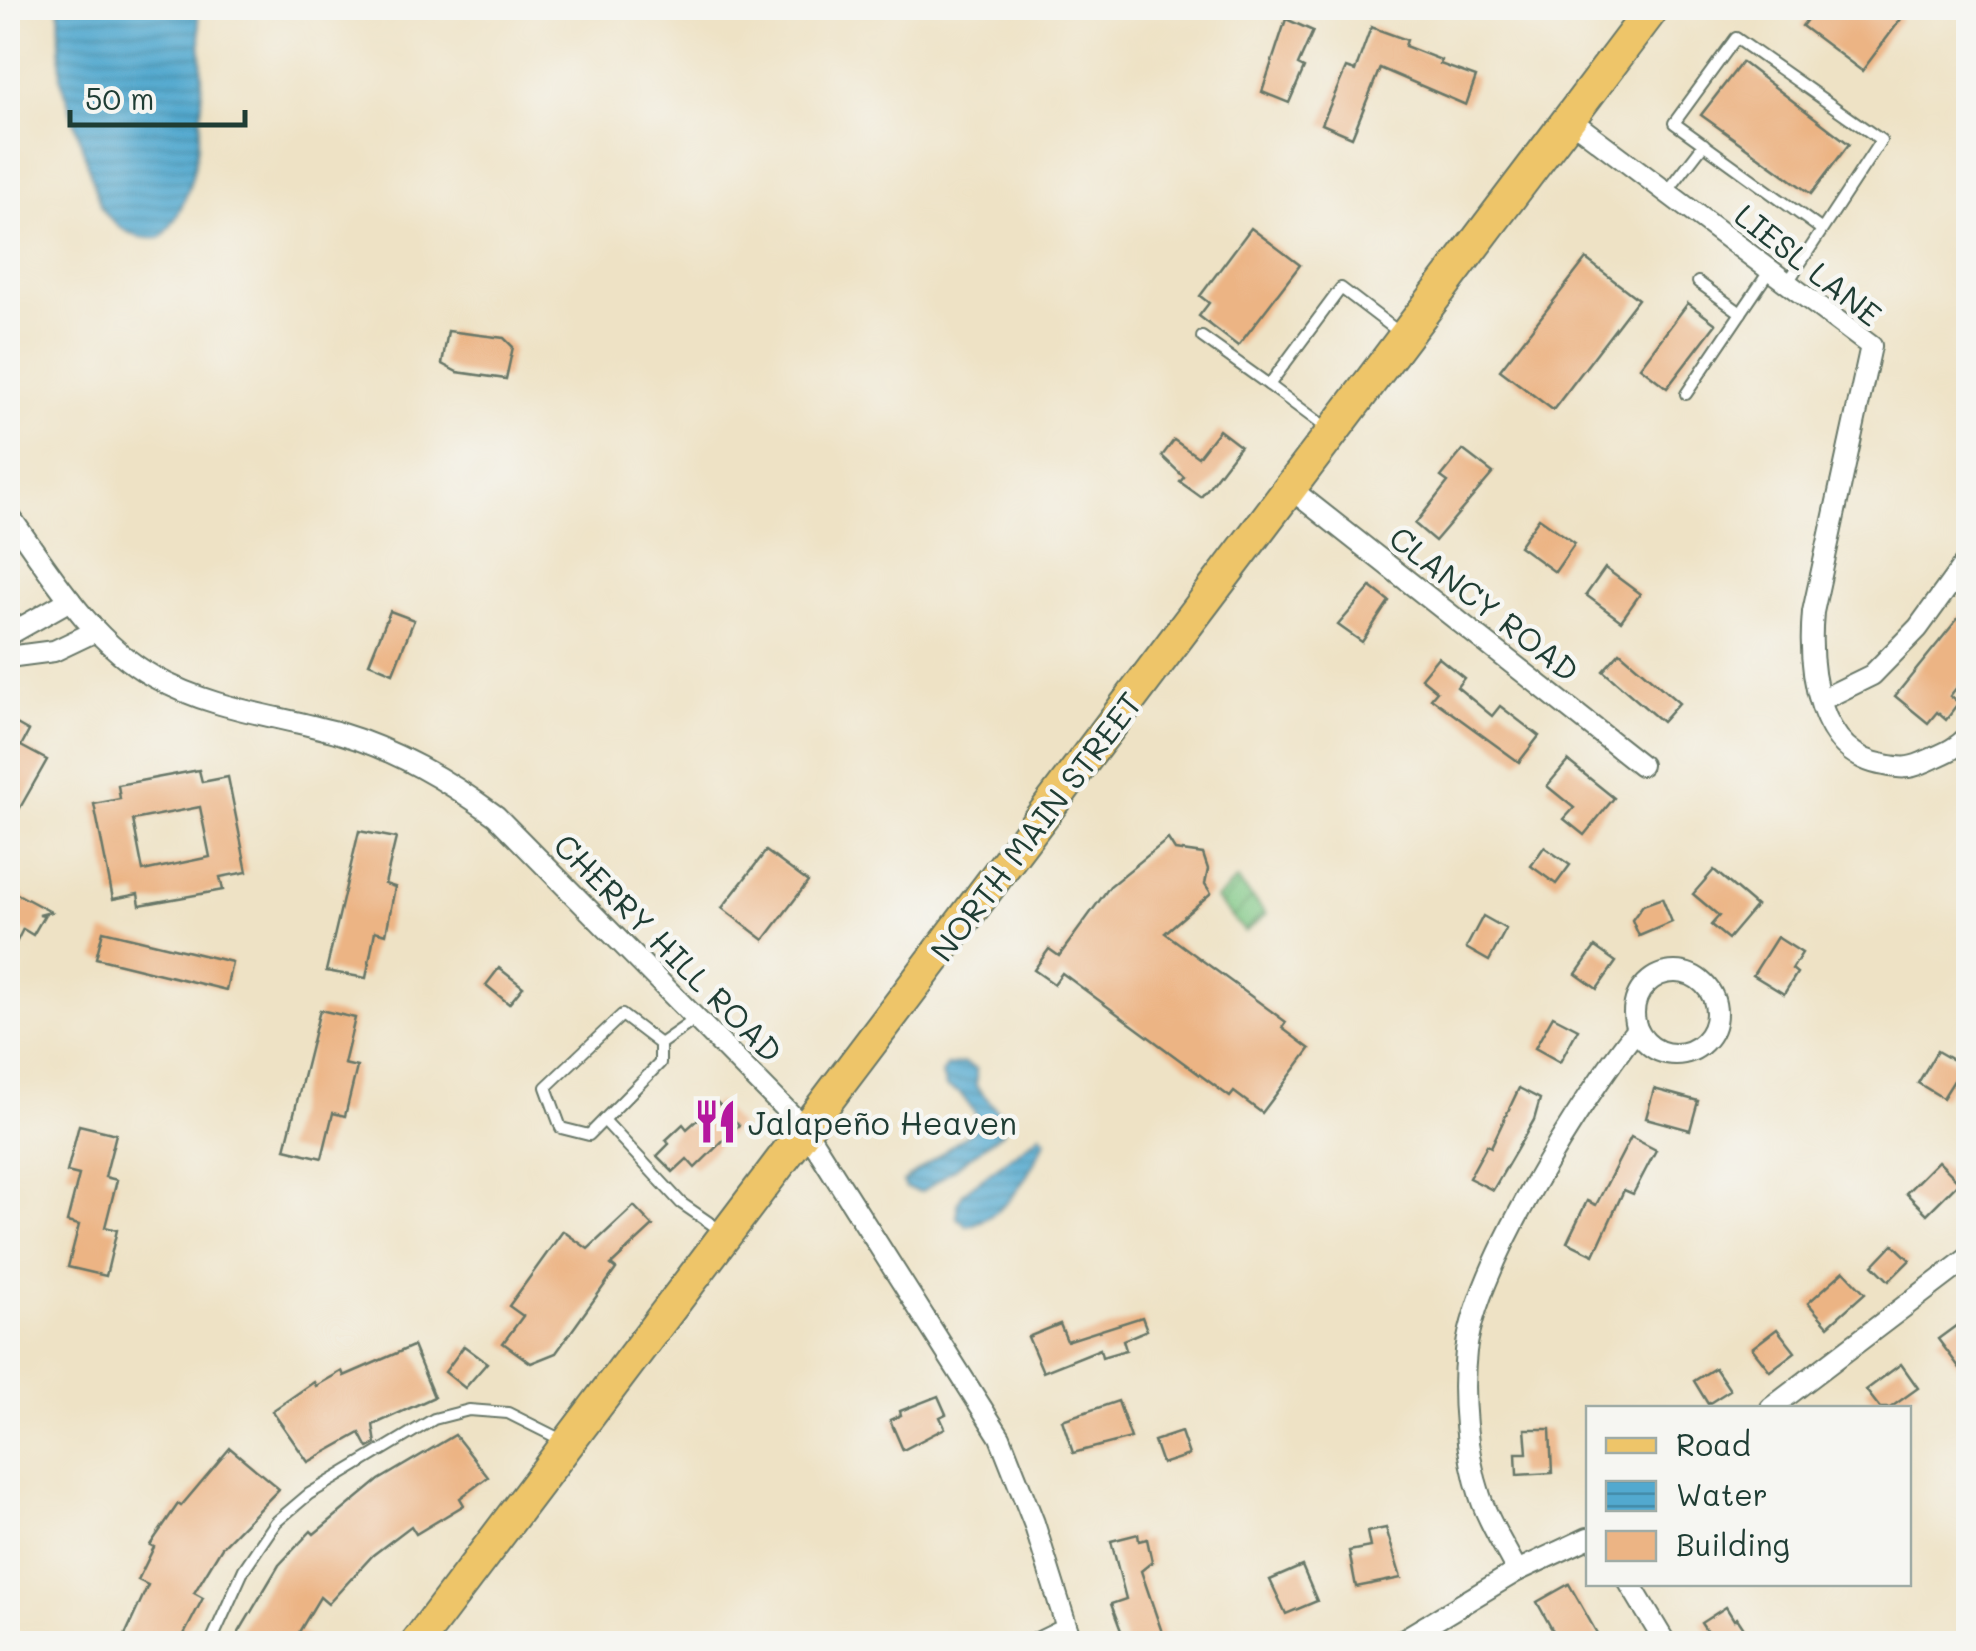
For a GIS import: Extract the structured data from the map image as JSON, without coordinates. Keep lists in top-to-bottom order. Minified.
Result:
{"streets":{"main road":["NORTH MAIN STREET"],"street":["LIESL LANE","CLANCY ROAD","CHERRY HILL ROAD"]},"crossings":[["LIESL LANE","NORTH MAIN STREET"],["CLANCY ROAD","NORTH MAIN STREET"],["NORTH MAIN STREET","CHERRY HILL ROAD"]],"places":{"restaurant":["Jalapeño Heaven"]},"legend":["Road","Water","Building"],"scale_bar":"50 m"}
